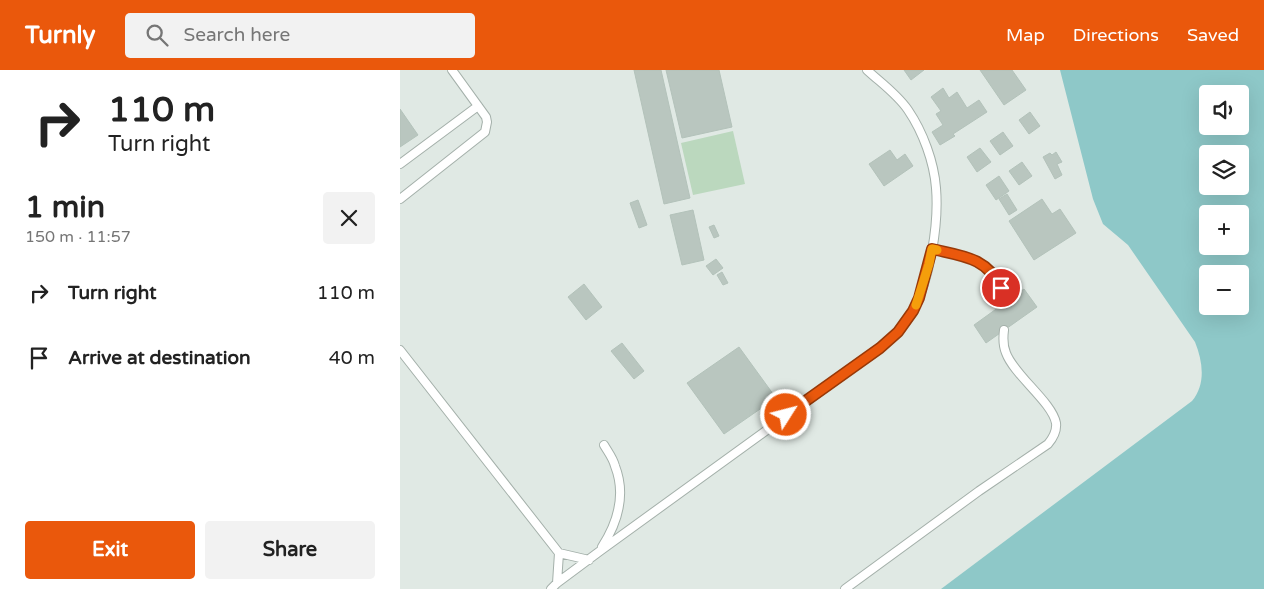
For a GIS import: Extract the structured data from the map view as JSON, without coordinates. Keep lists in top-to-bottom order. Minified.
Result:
{"page":{"header":"Turnly","search":"Search here","nav":["Map","Directions","Saved"],"turn":["110 m","Turn right"],"map_buttons":["+","−"],"heading":["1 min","150 m · 11:57"],"list":[{"name":"Turn right","value":"110 m"},{"name":"Arrive at destination","value":"40 m"}],"buttons":["Exit","Share"]}}
